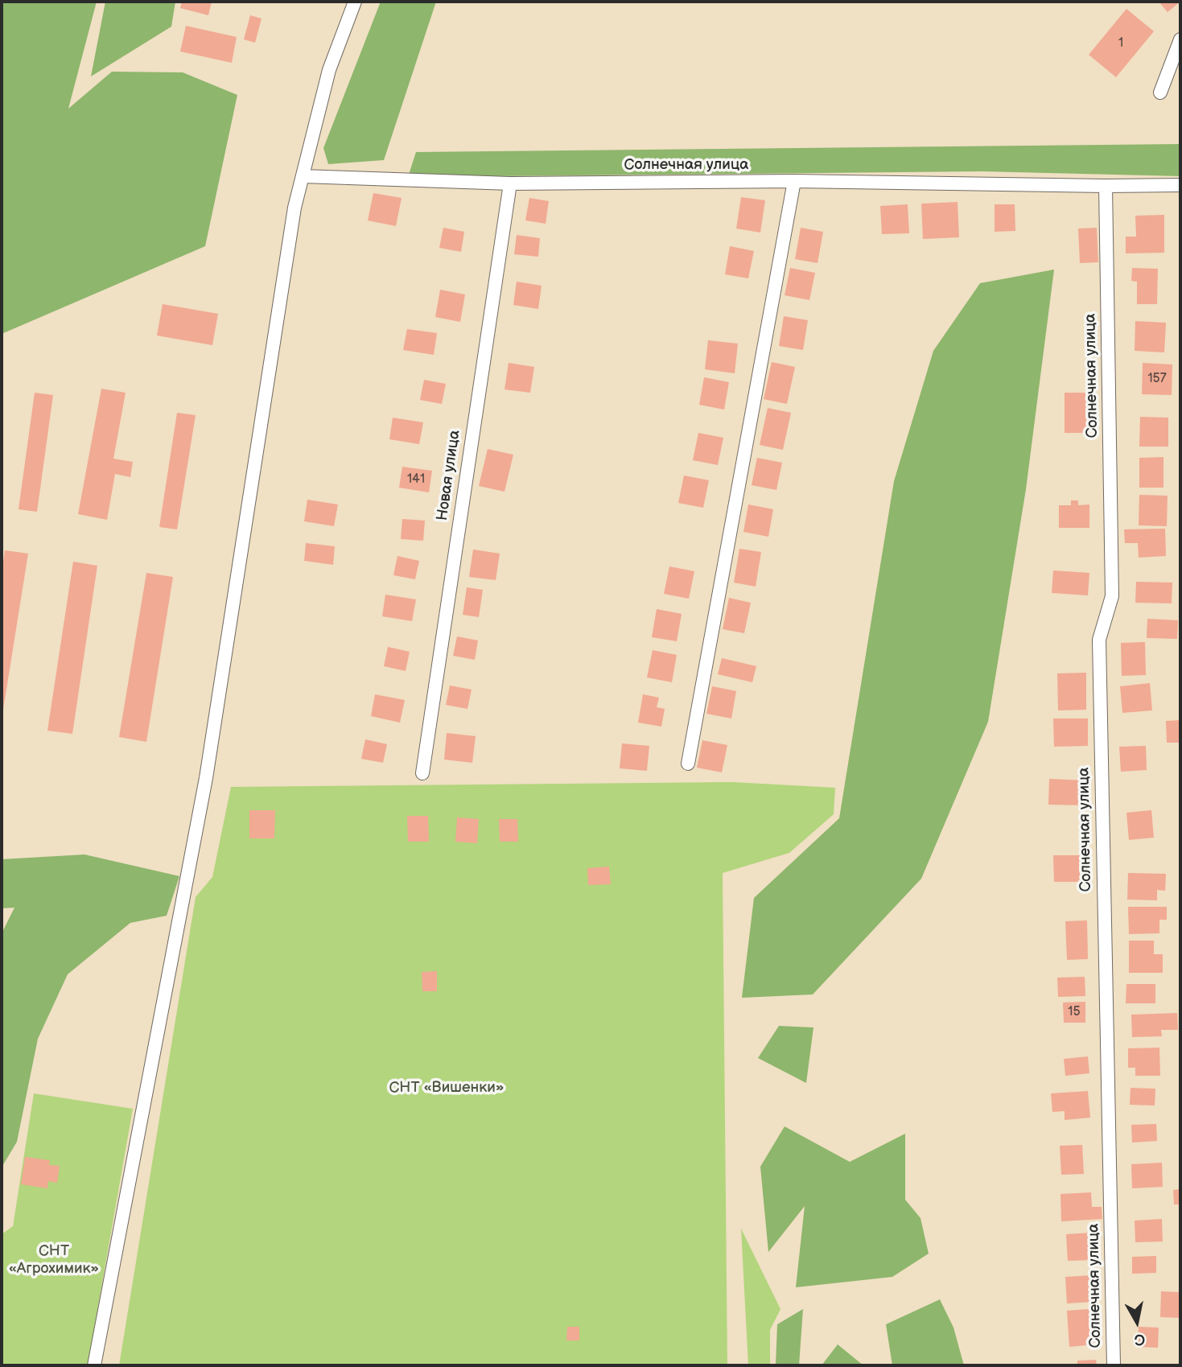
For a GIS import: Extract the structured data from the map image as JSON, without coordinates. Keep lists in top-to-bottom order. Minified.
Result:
{"streets":{"street":["Солнечная улица","Новая улица"]},"crossings":[["Солнечная улица","Новая улица"]],"parks":["СНТ «Вишенки»","СНТ «Агрохимик»"],"house_numbers":["1","157","141","15"],"north":"bottom"}
